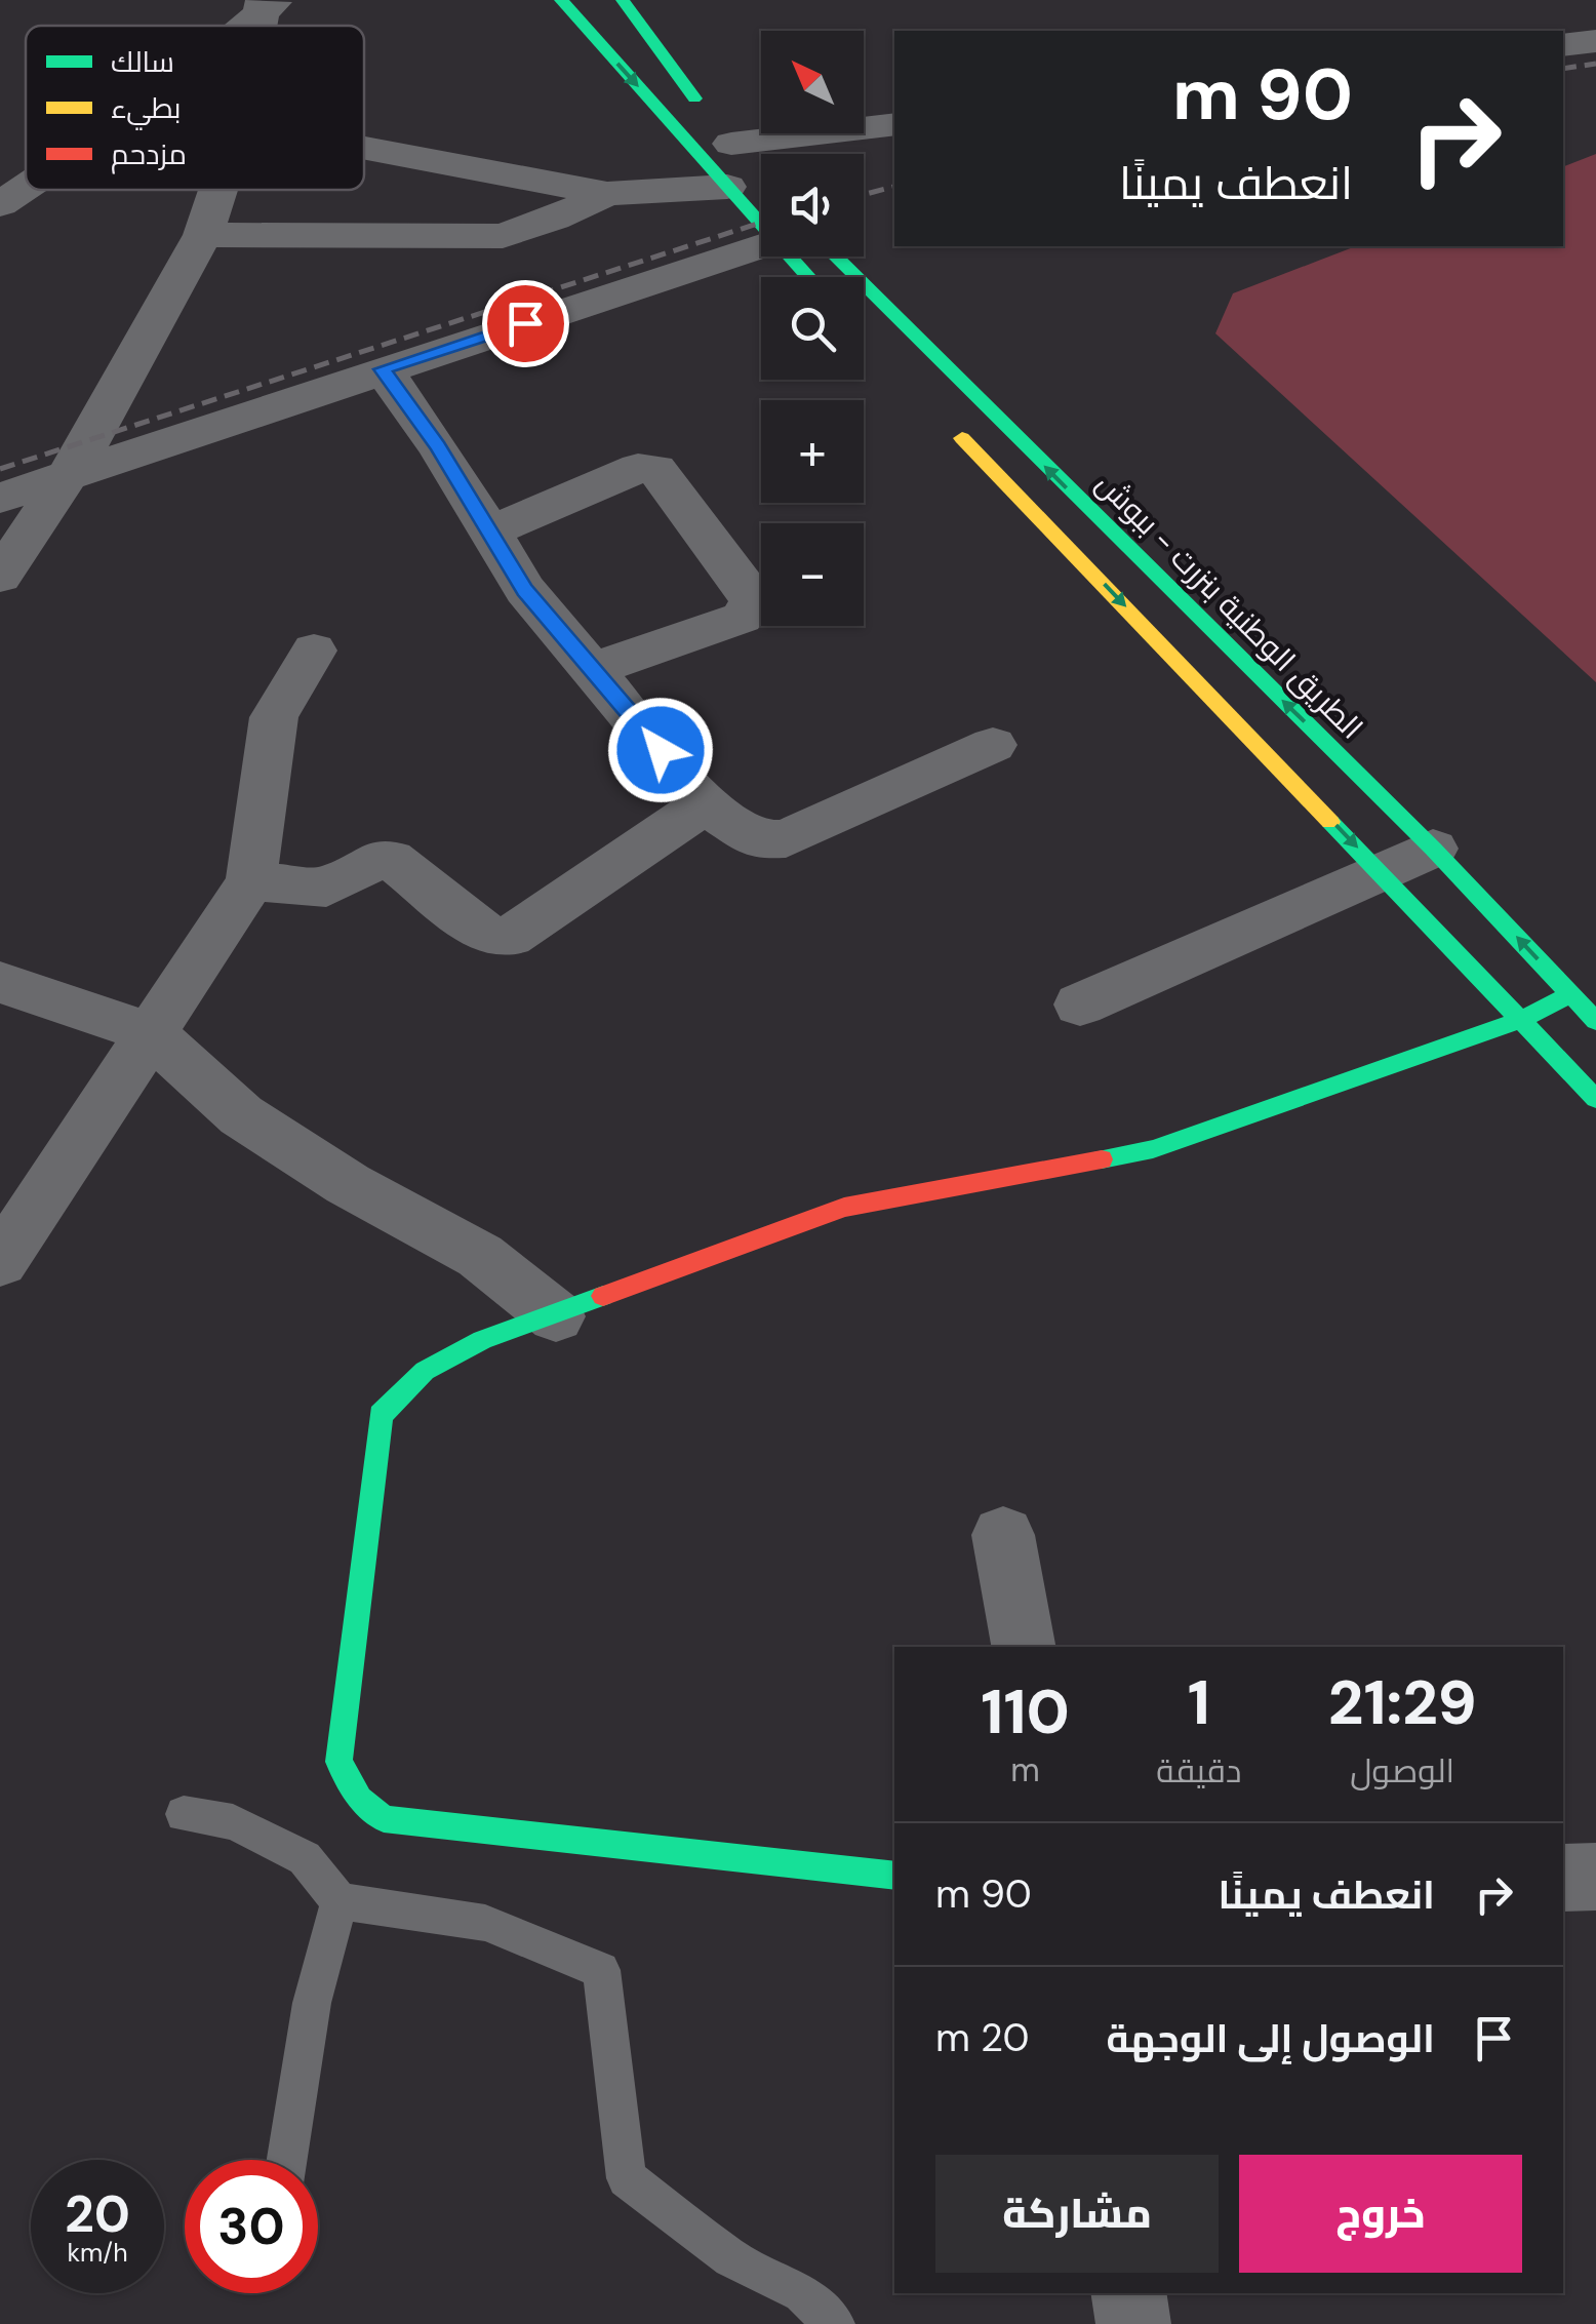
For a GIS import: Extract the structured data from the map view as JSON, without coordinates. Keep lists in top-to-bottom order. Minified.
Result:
{"streets":{"main road":["الطريق الوطنية بنزرت - ببوش"]},"legend":["سالك","بطيء","مزدحم"],"north":"top left","page":{"map_buttons":["+","−"],"turn":["90 m","انعطف يمينًا"],"eta":["21:29","الوصول","1","دقيقة","110","m"],"list":[{"name":"انعطف يمينًا","value":"90 m"},{"name":"الوصول إلى الوجهة","value":"20 m"}],"buttons":["خروج","مشاركة"],"speed":"20 km/h","limit":"30"}}
